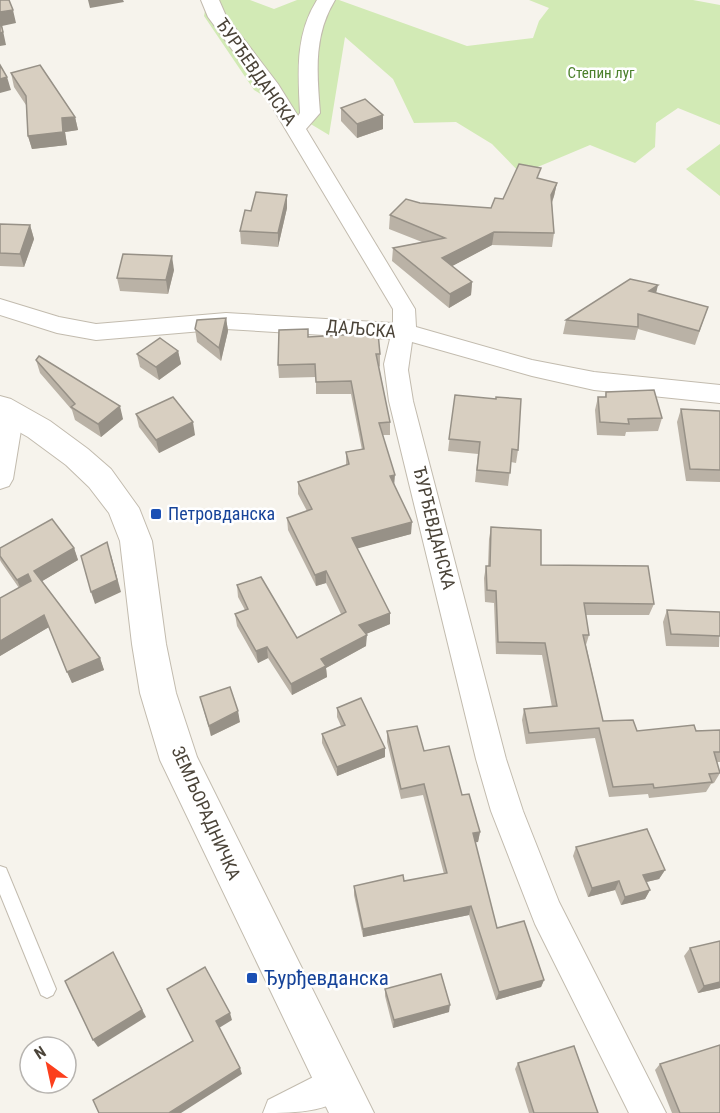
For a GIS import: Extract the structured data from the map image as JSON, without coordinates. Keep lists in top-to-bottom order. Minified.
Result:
{"streets":{"street":["ЂУРЂЕВДАНСКА","ДАЉСКА","ЗЕМЉОРАДНИЧКА"]},"crossings":[["ЂУРЂЕВДАНСКА","ДАЉСКА"]],"parks":["Степин луг"],"places":{"transit":["Петровданска","Ђурђевданска"]},"north":"top left"}
